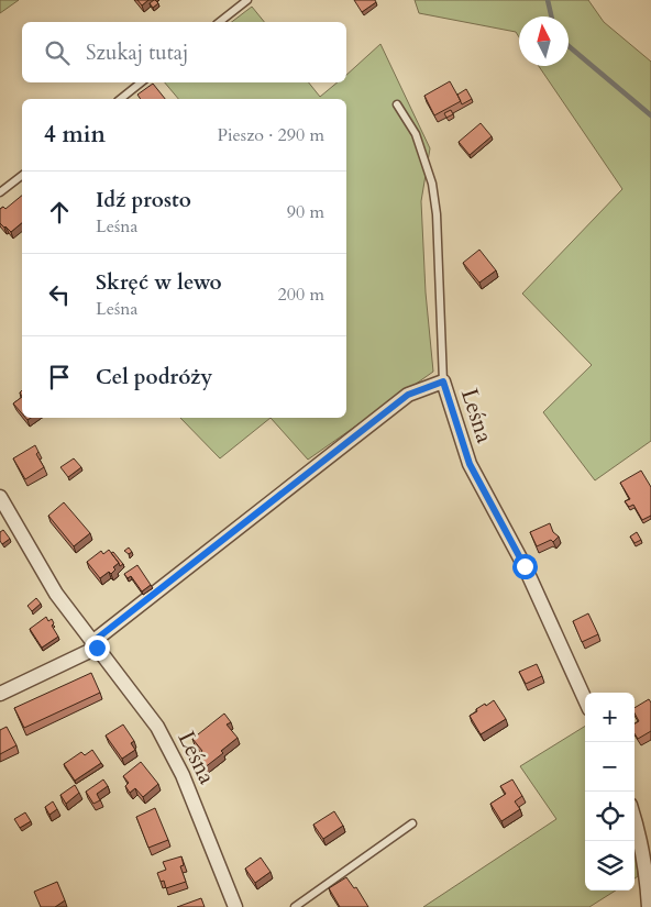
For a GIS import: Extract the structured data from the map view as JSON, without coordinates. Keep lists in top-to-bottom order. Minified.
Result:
{"streets":{"street":["Leśna"]},"north":"top","page":{"search":"Szukaj tutaj","heading":["4 min","Pieszo · 290 m"],"list":[["Idź prosto","Leśna","90 m"],["Skręć w lewo","Leśna","200 m"],"Cel podróży"],"map_buttons":["+","−"]}}
